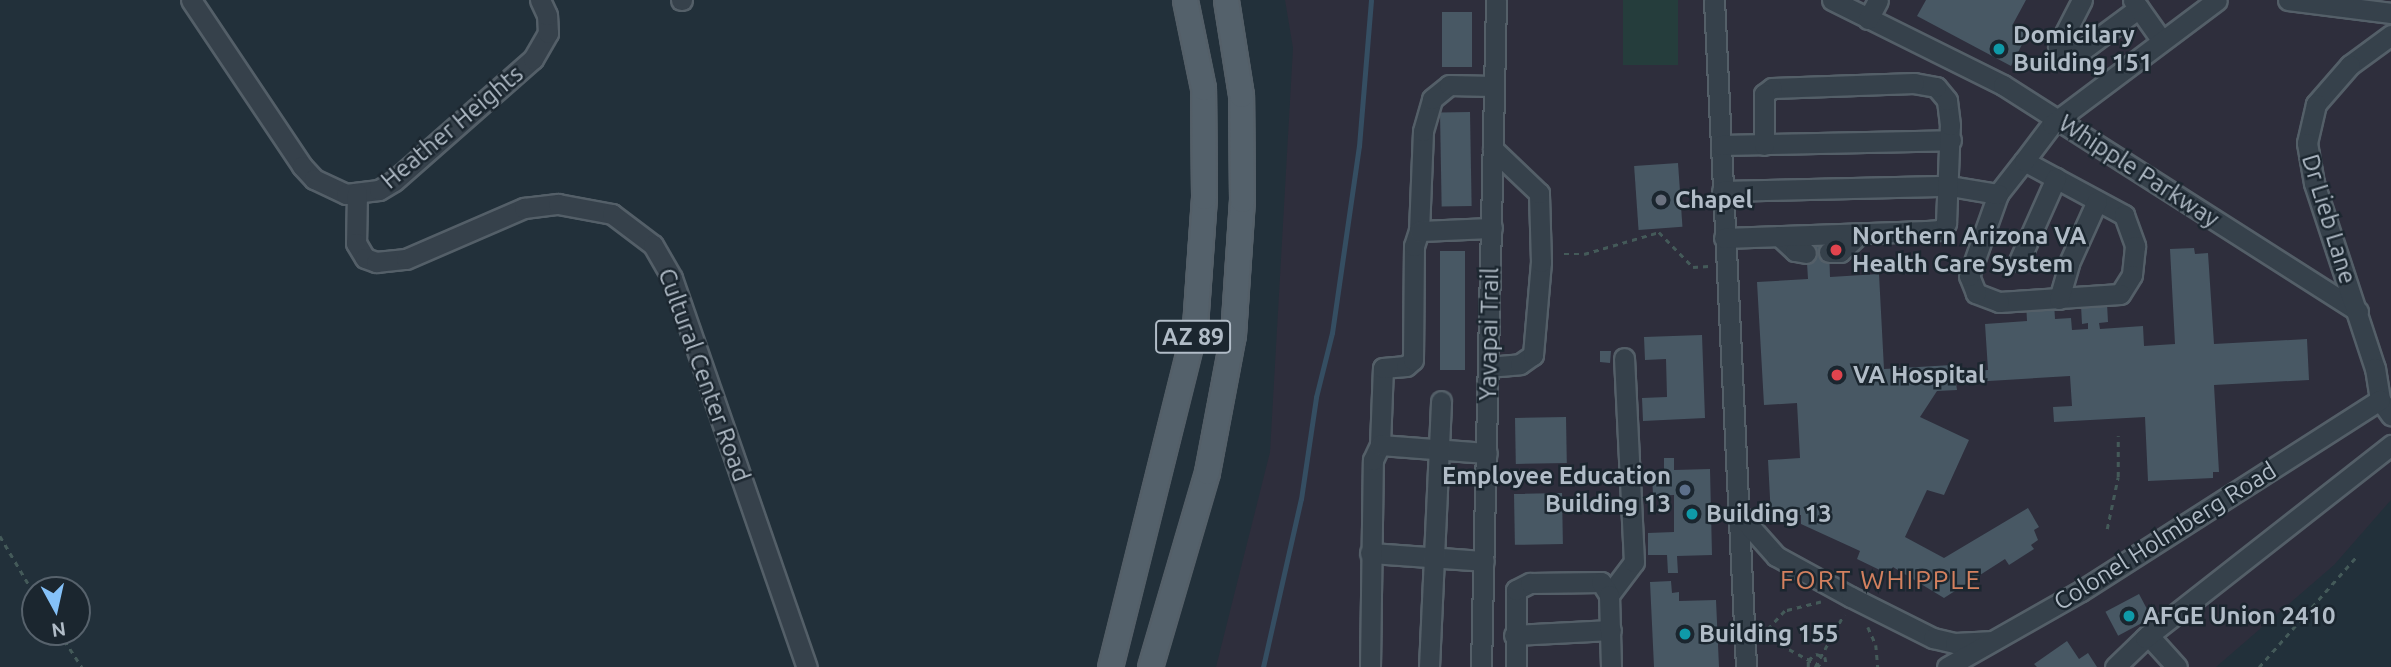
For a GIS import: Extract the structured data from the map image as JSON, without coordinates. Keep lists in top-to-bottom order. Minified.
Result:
{"streets":{"main road":["AZ 89"],"lane":["Heather Heights","Whipple Parkway","Dr Lieb Lane","Yavapai Trail","Cultural Center Road","Colonel Holmberg Road"]},"crossings":[["Heather Heights","Cultural Center Road"],["Whipple Parkway","Dr Lieb Lane"]],"districts":["FORT WHIPPLE"],"places":["Domicilary Building 151","Chapel","Northern Arizona VA Health Care System","VA Hospital","Employee Education Building 13","Building 13","AFGE Union 2410","Building 155"],"north":"bottom"}
